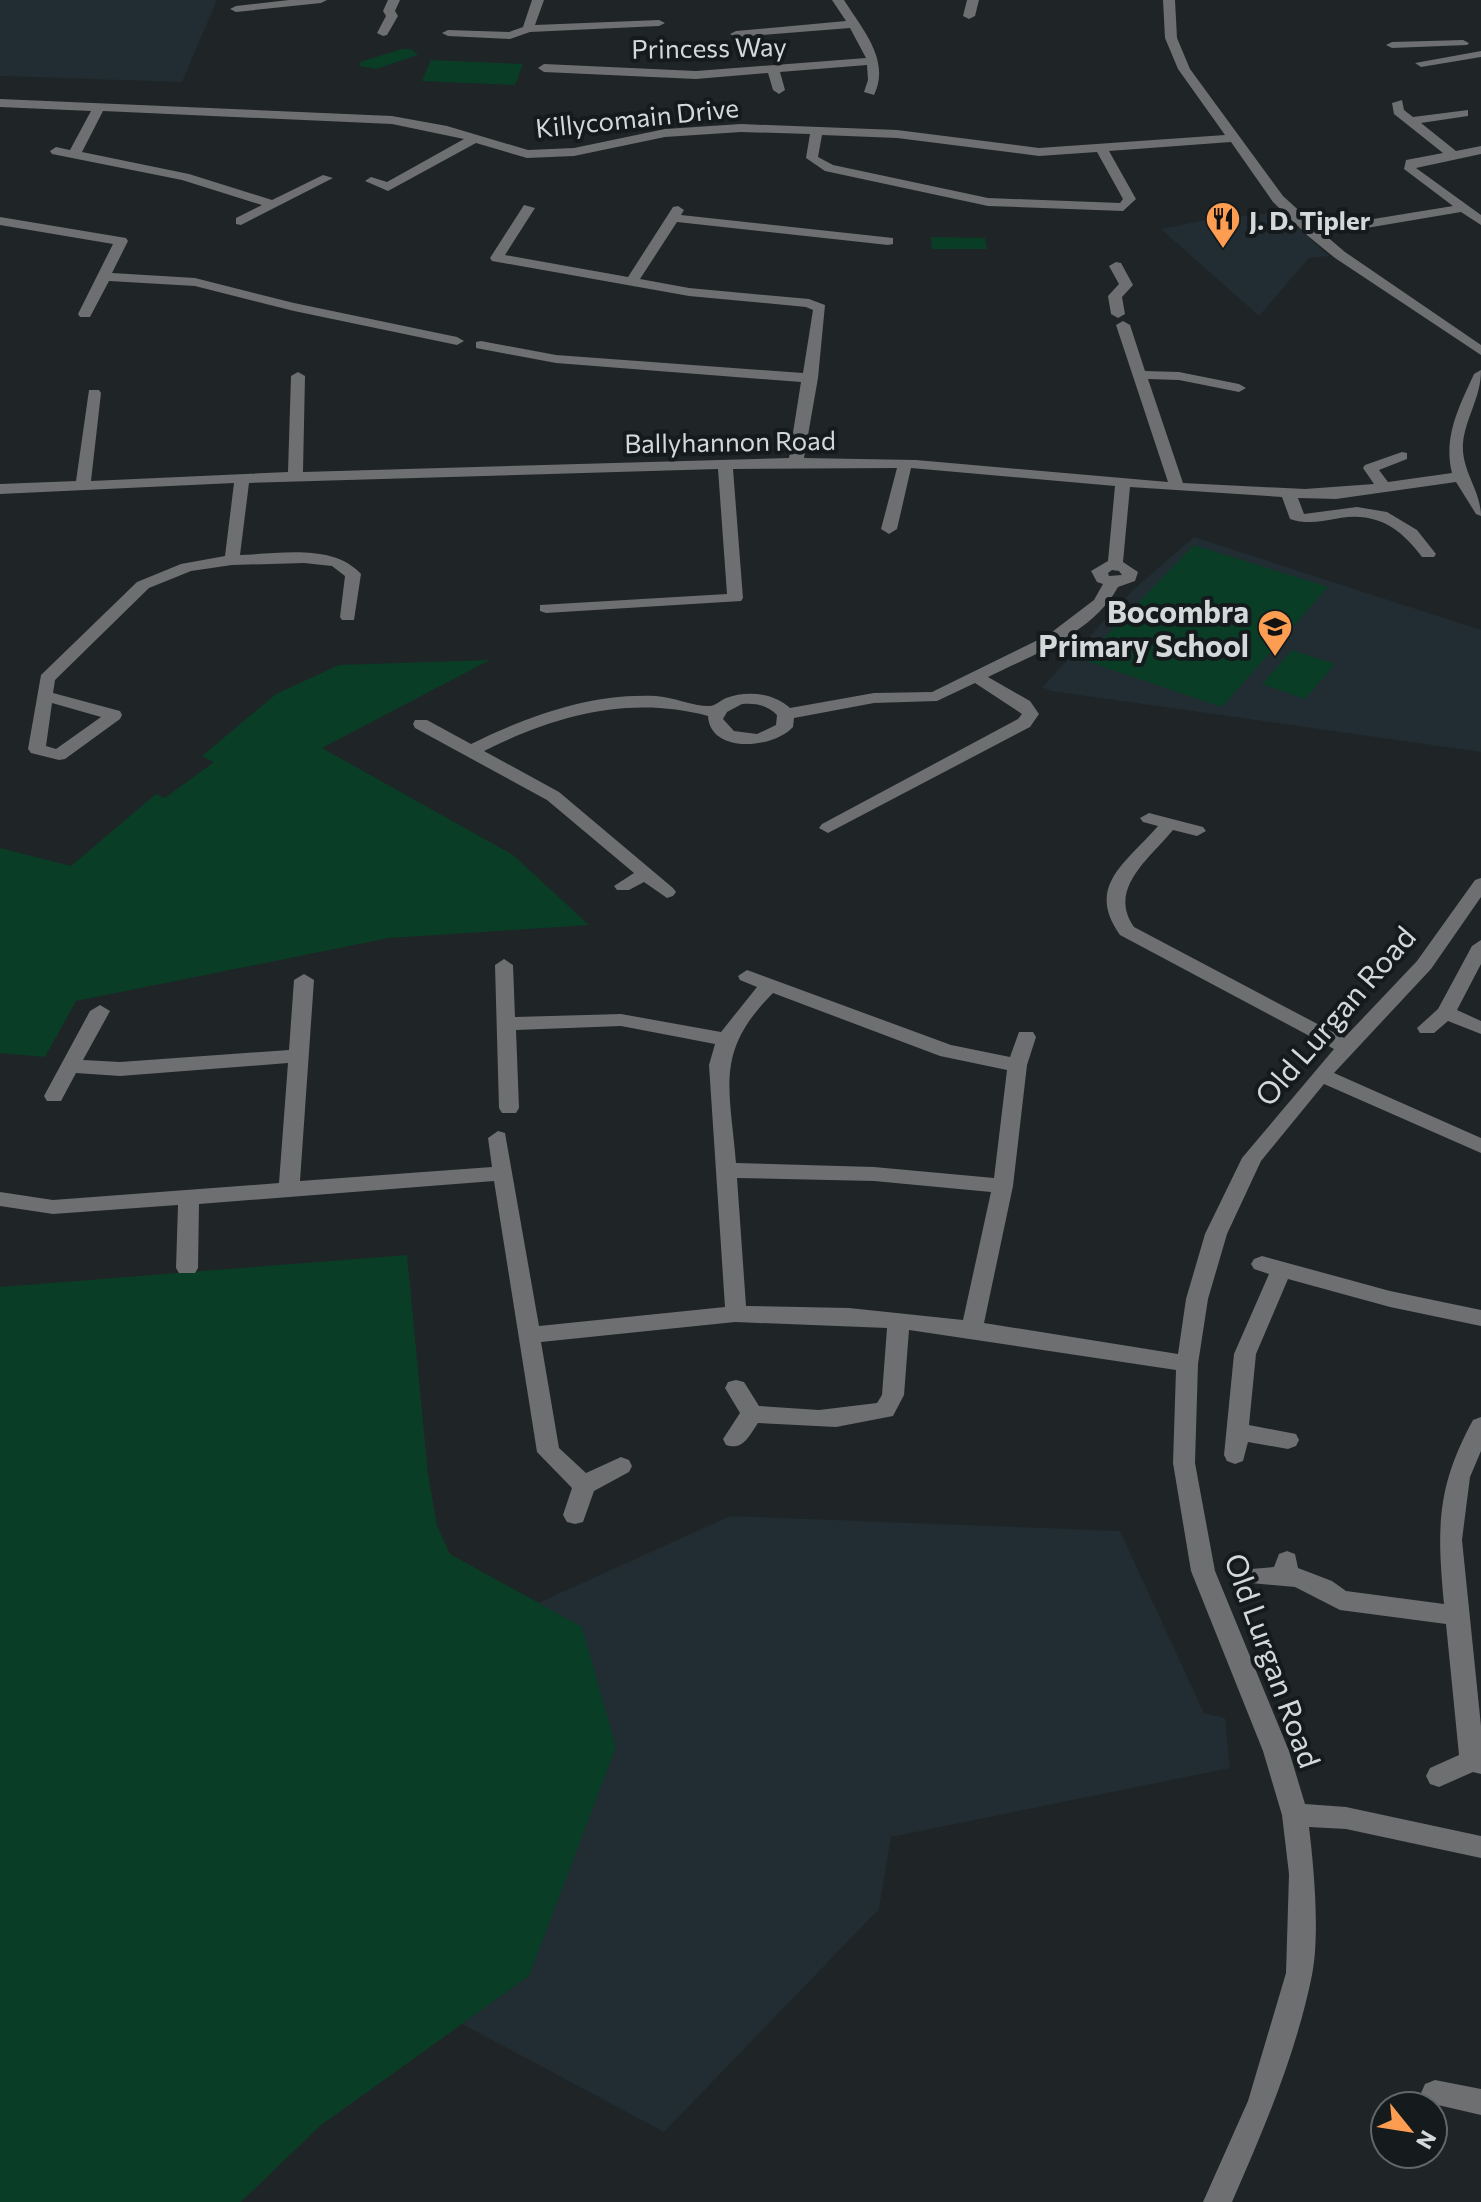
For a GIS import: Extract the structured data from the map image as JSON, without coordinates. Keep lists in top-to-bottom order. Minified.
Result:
{"streets":{"street":["Princess Way","Killycomain Drive","Ballyhannon Road","Old Lurgan Road"]},"places":{"restaurant":["J. D. Tipler"],"school or university":["Bocombra Primary School"]},"north":"bottom right"}
